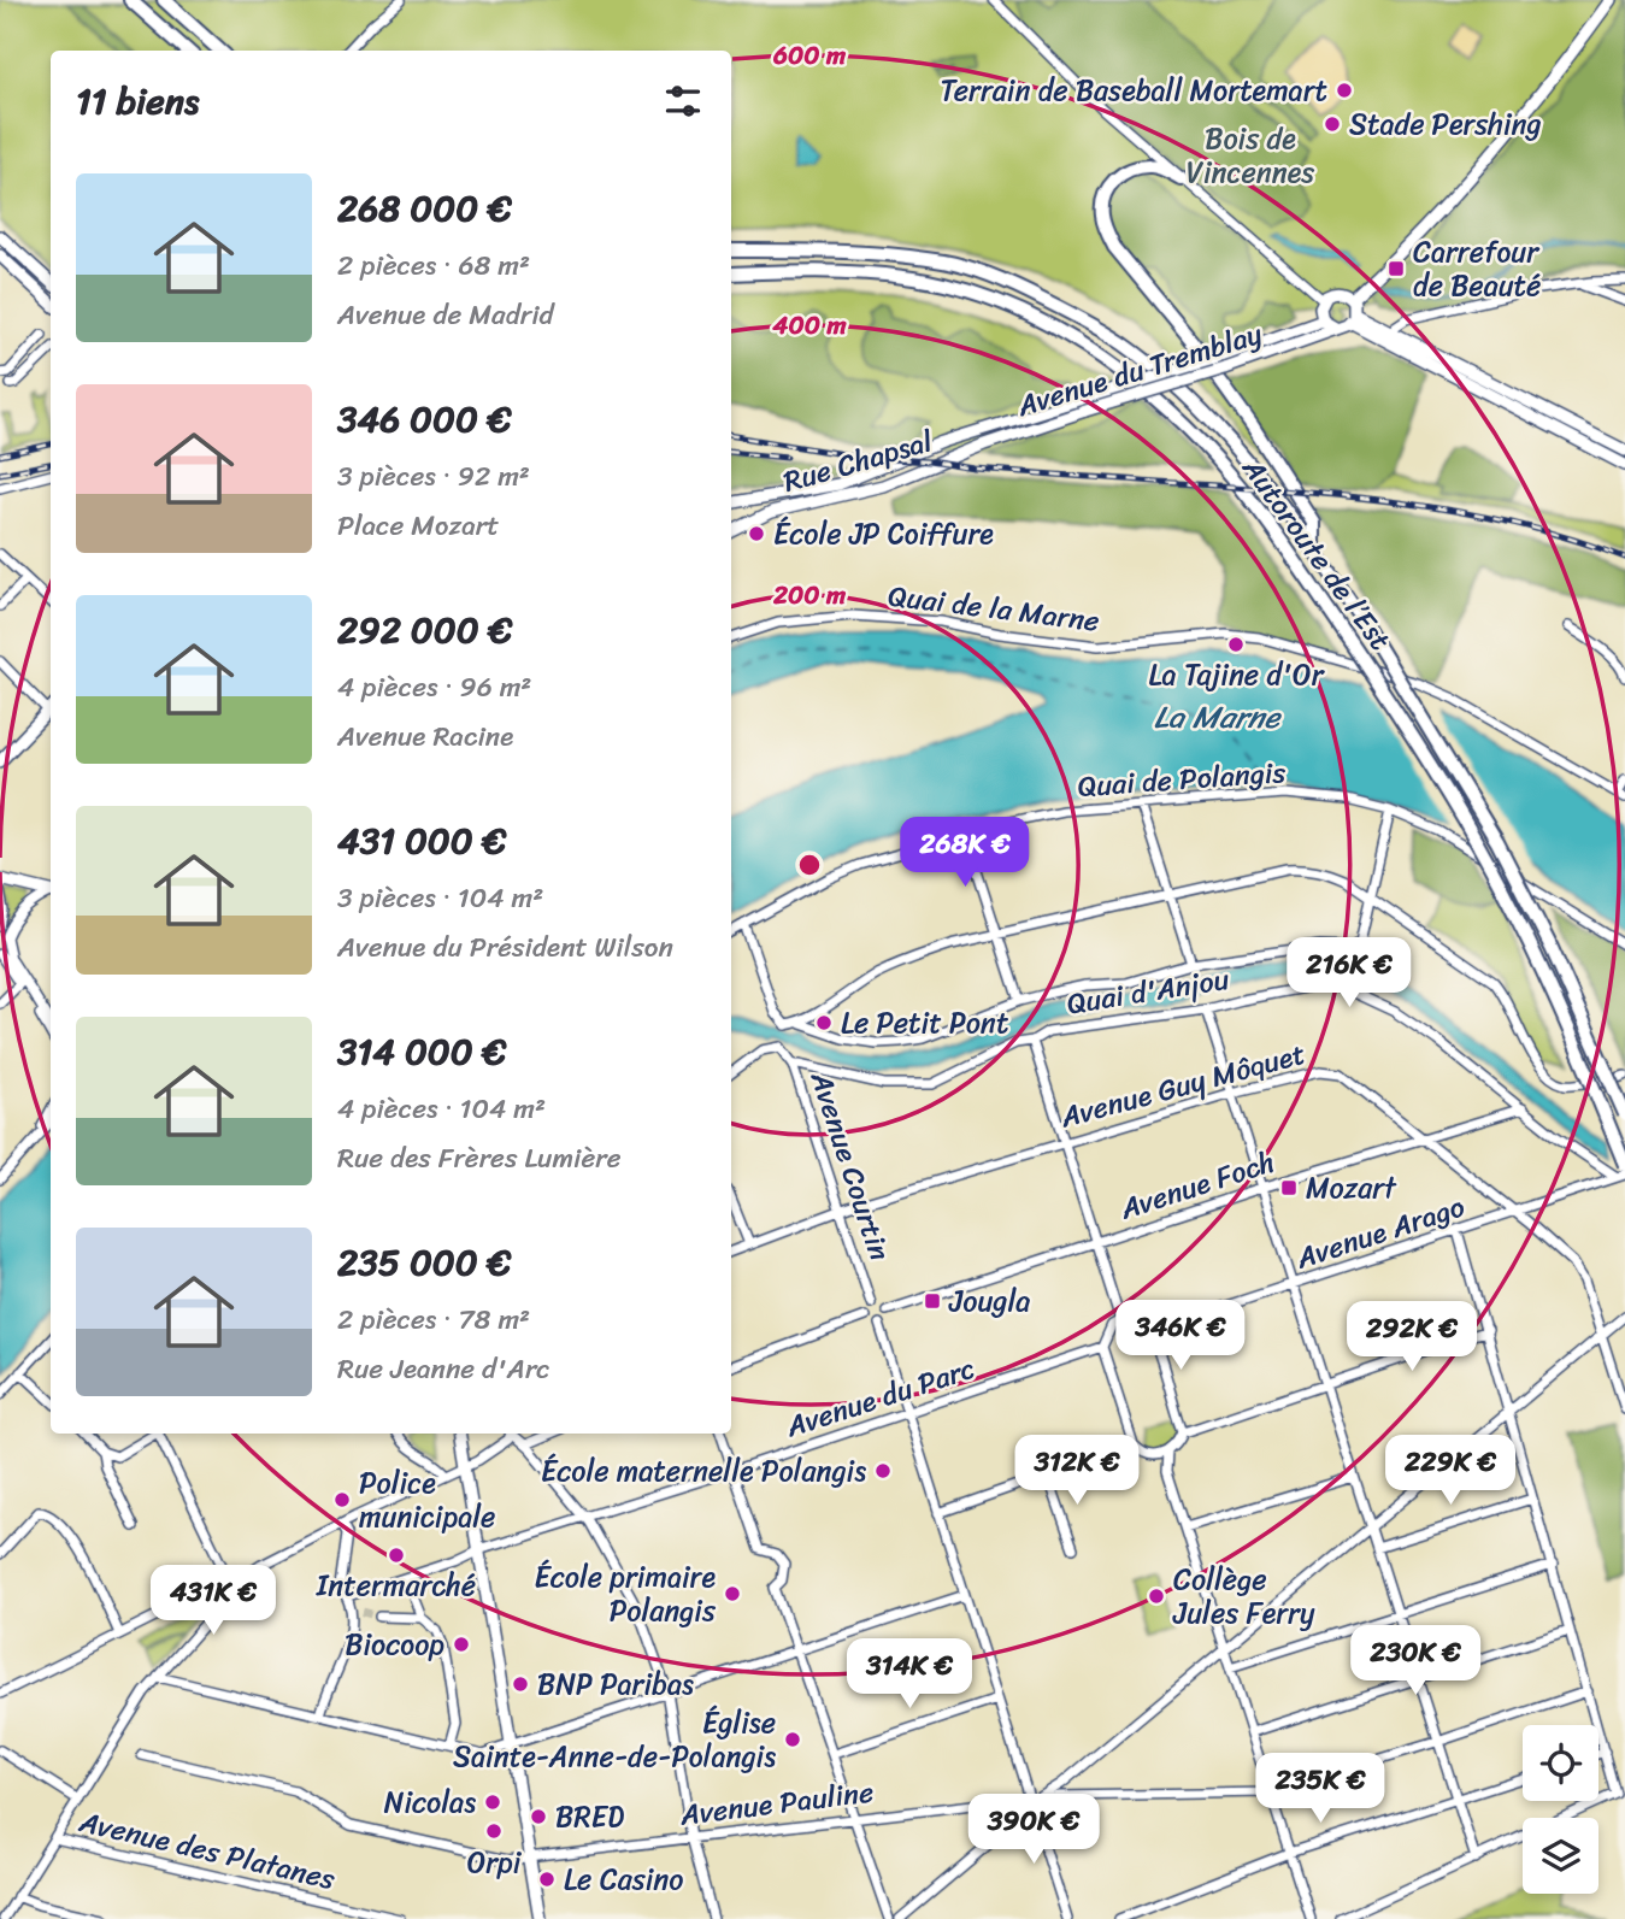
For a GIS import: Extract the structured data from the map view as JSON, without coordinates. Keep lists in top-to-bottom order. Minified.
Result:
{"streets":{"highway":["Autoroute de l’Est"],"main road":["Avenue du Tremblay","Rue Chapsal"],"street":["Quai de la Marne","Quai de Polangis","Quai d'Anjou","Avenue Guy Môquet","Avenue Courtin","Avenue Foch","Avenue Arago","Avenue du Parc","Avenue Pauline","Avenue des Platanes"]},"crossings":[["Avenue du Tremblay","Rue Chapsal"],["Quai d'Anjou","Avenue Courtin"],["Quai d'Anjou","Avenue Foch"],["Quai d'Anjou","Avenue Arago"],["Avenue Guy Môquet","Avenue Courtin"],["Avenue Guy Môquet","Avenue Foch"],["Avenue Guy Môquet","Avenue Arago"],["Avenue Courtin","Avenue Foch"]],"water":["La Marne"],"parks":["Bois de Vincennes"],"places":{"other":["Terrain de Baseball Mortemart","Stade Pershing","École JP Coiffure","La Tajine d'Or","Le Petit Pont","École maternelle Polangis","Police municipale","Intermarché","École primaire Polangis","Collège Jules Ferry","Biocoop","BNP Paribas","Église Sainte-Anne-de-Polangis","Nicolas","BRED","Orpi","Le Casino"],"transit":["Carrefour de Beauté","Mozart","Jougla"]},"page":{"heading":"11 biens","list":[{"name":"268 000 €","note":"2 pièces · 68 m² · Avenue de Madrid"},{"name":"346 000 €","note":"3 pièces · 92 m² · Place Mozart"},{"name":"292 000 €","note":"4 pièces · 96 m² · Avenue Racine"},{"name":"431 000 €","note":"3 pièces · 104 m² · Avenue du Président Wilson"},{"name":"314 000 €","note":"4 pièces · 104 m² · Rue des Frères Lumière"},{"name":"235 000 €","note":"2 pièces · 78 m² · Rue Jeanne d'Arc"}],"price":["268K €","216K €","346K €","292K €","312K €","229K €","431K €","230K €","314K €","235K €","390K €"]},"rings":["600 m","400 m","200 m"]}
